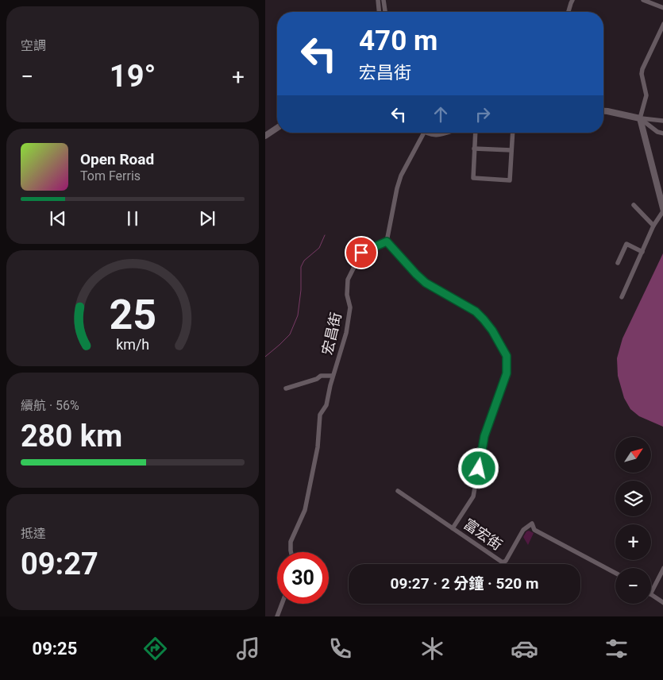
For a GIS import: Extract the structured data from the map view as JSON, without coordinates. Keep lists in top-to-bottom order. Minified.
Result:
{"streets":{"street":["宏昌街","富宏街"]},"crossings":[["宏昌街","富宏街"]],"north":"top right","page":{"tile":["空調",["續航 · 56%","280 km"],["抵達","09:27"]],"turn":["470 m","宏昌街"],"heat":["−","19°","+"],"song":["Open Road","Tom Ferris"],"map_buttons":["+","−"],"limit":"30","trip":"09:27 · 2 分鐘 · 520 m","tabs":"09:25","gauge":["25","km/h"]}}
